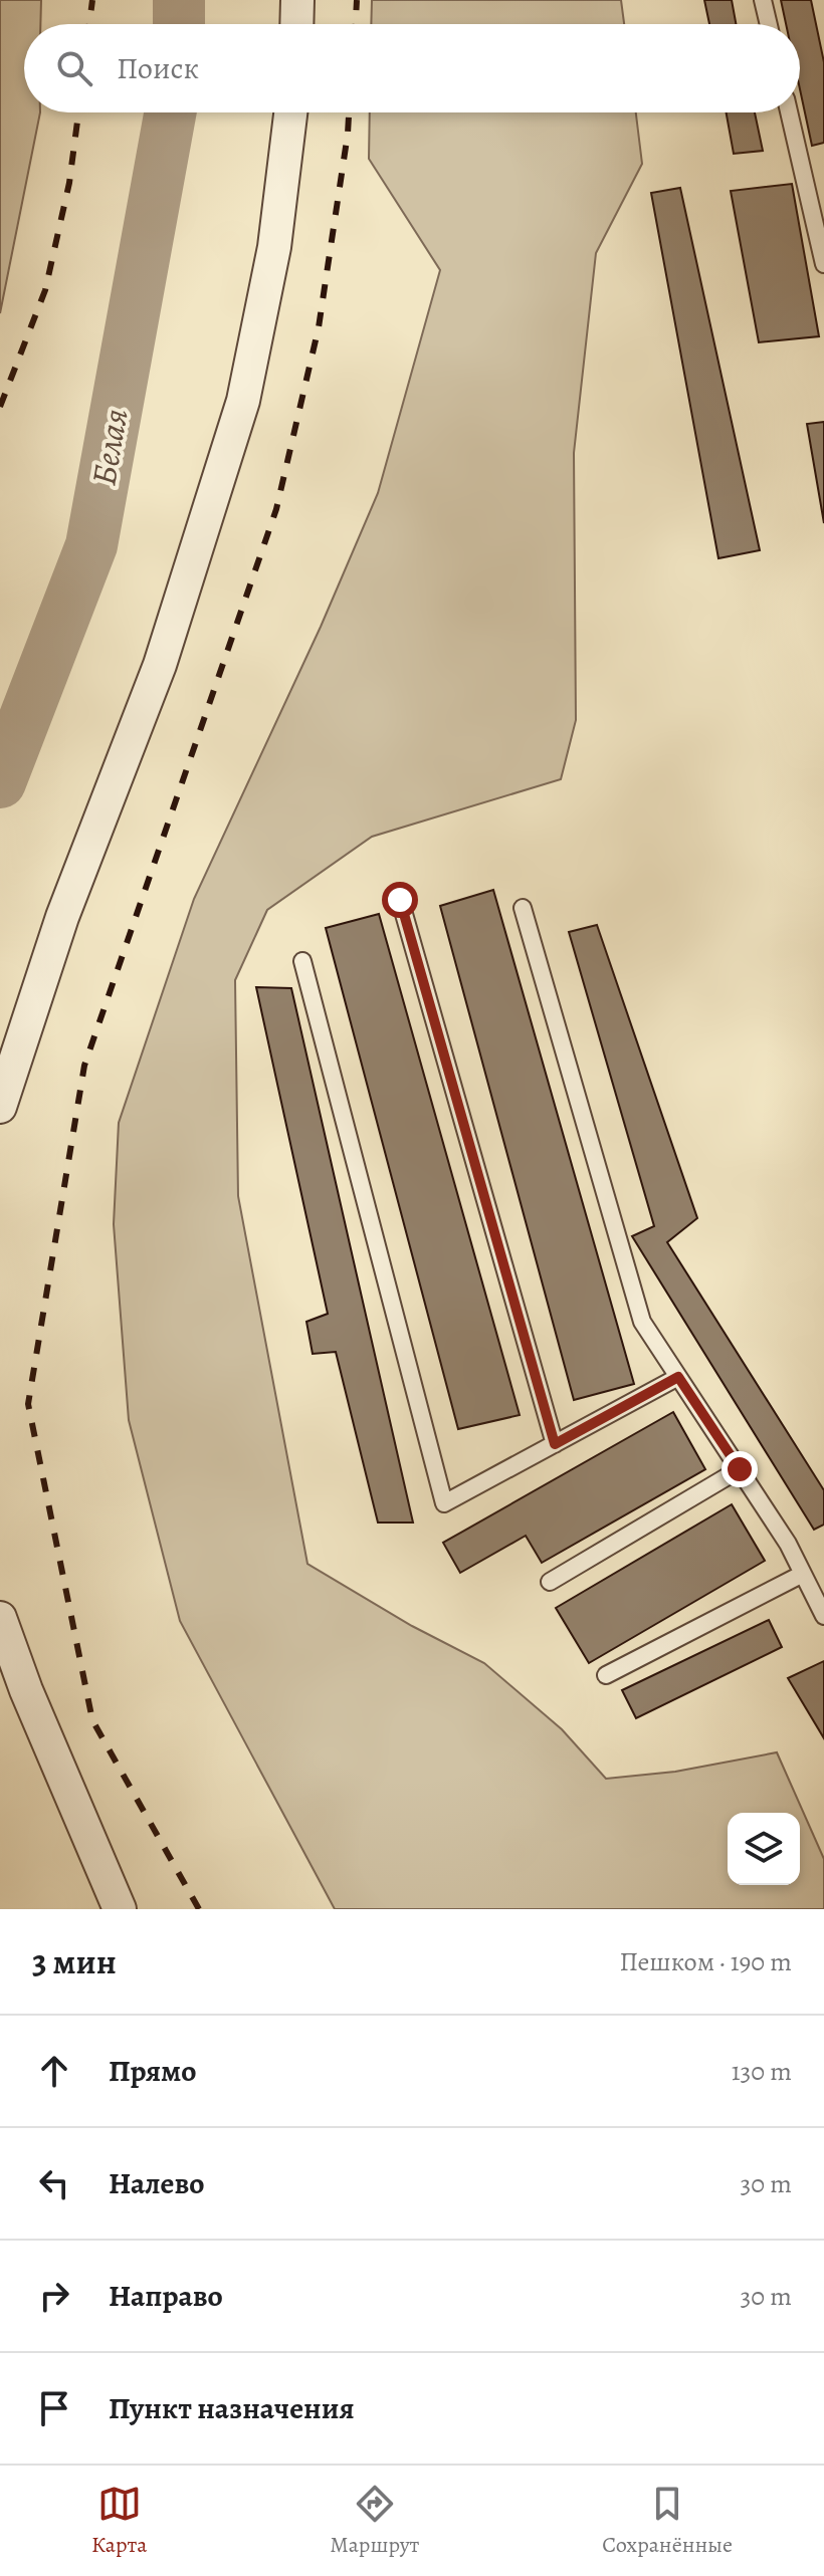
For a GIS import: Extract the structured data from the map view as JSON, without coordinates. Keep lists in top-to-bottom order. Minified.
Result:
{"water":["Белая"],"page":{"search":"Поиск","heading":["3 мин","Пешком · 190 m"],"list":[["Прямо","130 m"],["Налево","30 m"],["Направо","30 m"],"Пункт назначения"],"nav":["Карта","Маршрут","Сохранённые"]}}
